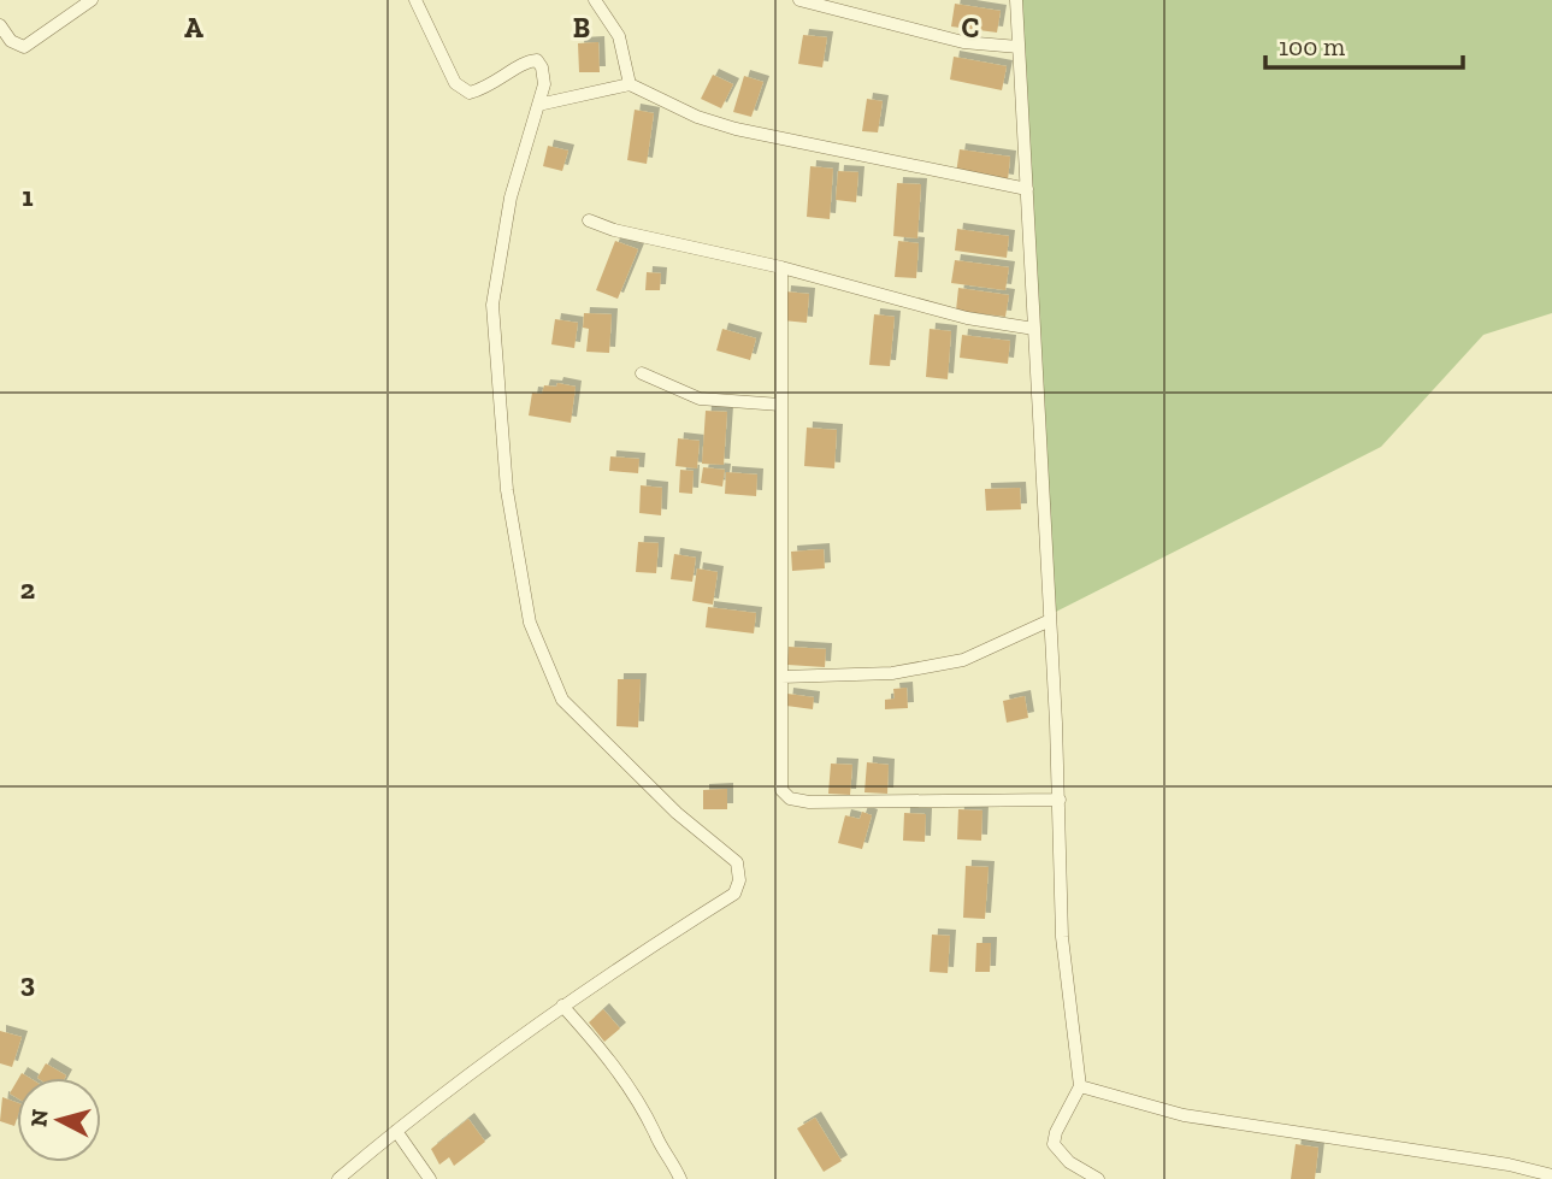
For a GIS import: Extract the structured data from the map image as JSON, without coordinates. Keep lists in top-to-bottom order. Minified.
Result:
{"scale_bar":"100 m","north":"left","grid":{"columns":["A","B","C"],"rows":["1","2","3"]}}
